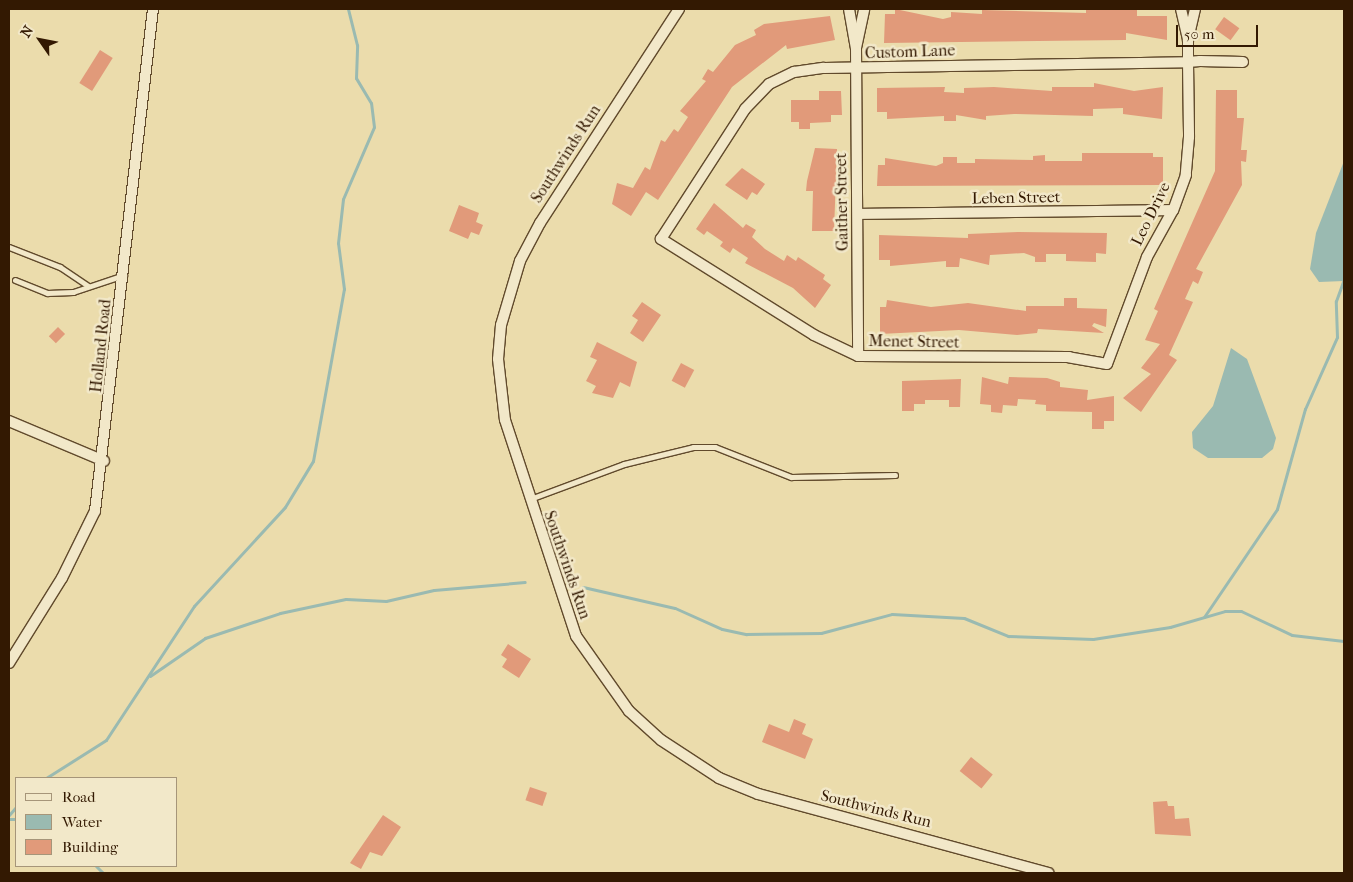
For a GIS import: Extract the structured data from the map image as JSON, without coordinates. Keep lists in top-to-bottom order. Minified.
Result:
{"streets":{"street":["Custom Lane","Southwinds Run","Leben Street","Gaither Street","Leo Drive","Menet Street","Holland Road"]},"crossings":[["Custom Lane","Gaither Street"],["Custom Lane","Leo Drive"],["Custom Lane","Menet Street"],["Leben Street","Gaither Street"],["Leben Street","Leo Drive"],["Gaither Street","Menet Street"],["Leo Drive","Menet Street"]],"legend":["Road","Water","Building"],"scale_bar":"50 m","north":"top left"}
